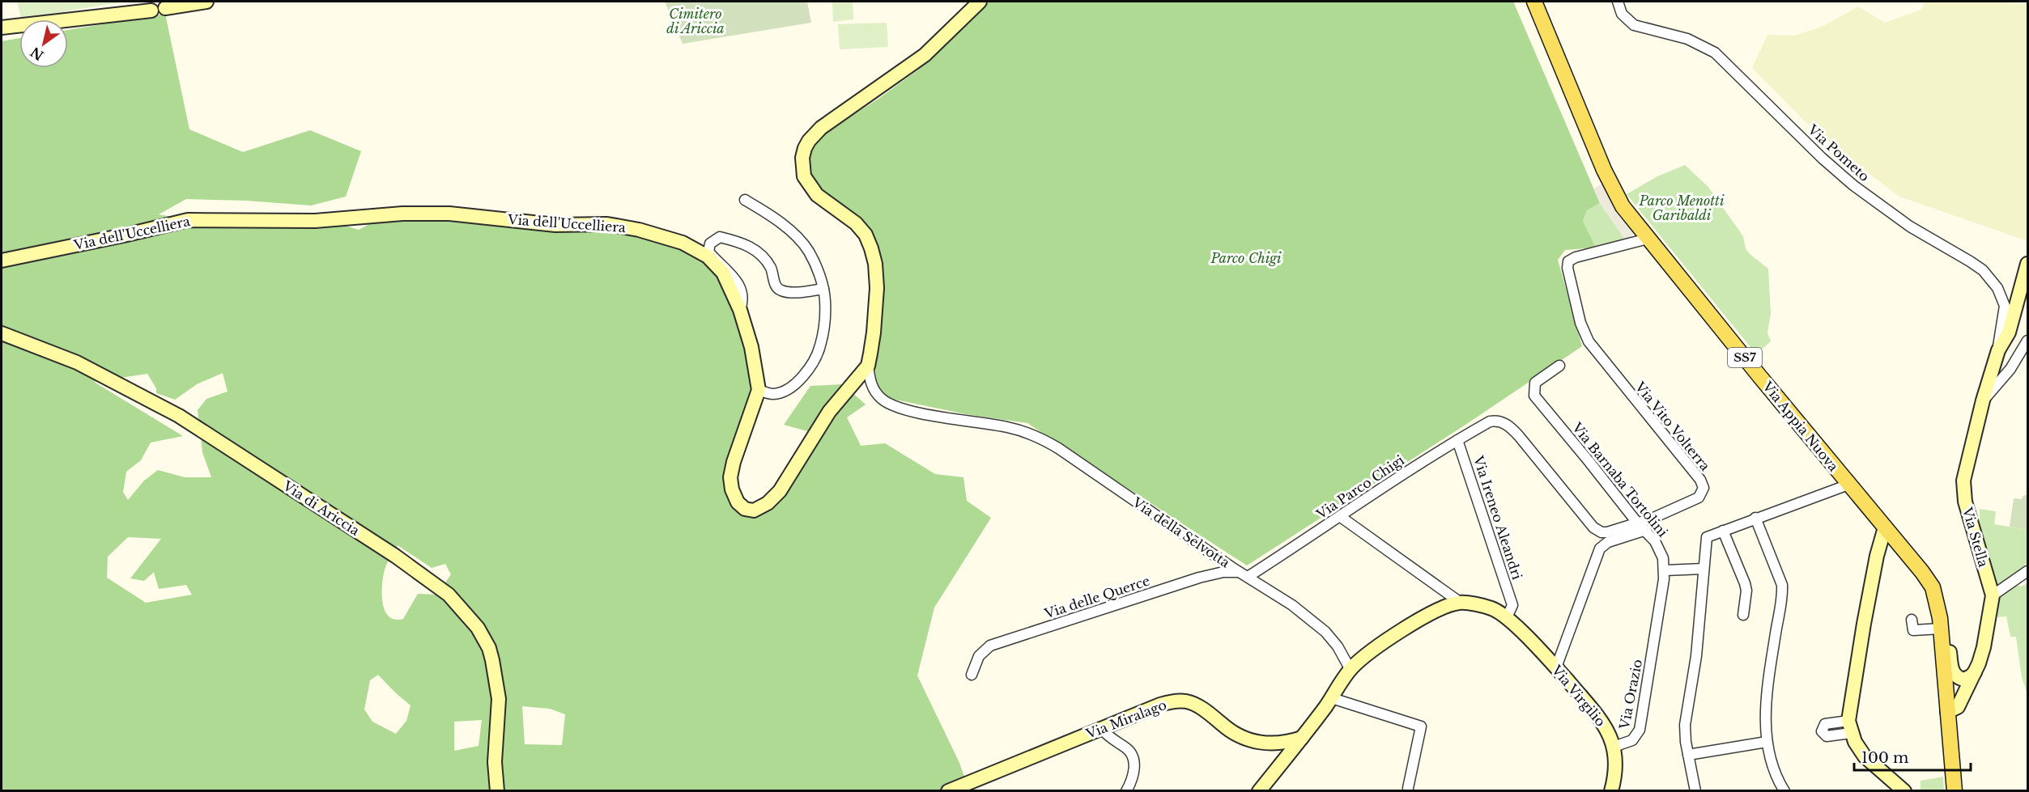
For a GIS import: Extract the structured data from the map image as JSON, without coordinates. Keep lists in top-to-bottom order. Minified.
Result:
{"streets":{"main road":["SS7","Via Appia Nuova"],"street":["Via Pometo","Via dell'Uccelliera","Via Vito Volterra","Via Barnaba Tortolini","Via Parco Chigi","Via di Ariccia","Via Ireneo Aleandri","Via della Selvotta","Via Stella","Via delle Querce","Via Orazio","Via Virgilio","Via Miralago"]},"crossings":[["Via Pometo","Via Stella"],["Via dell'Uccelliera","Via della Selvotta"],["SS7","Via Appia Nuova"],["SS7","Via Stella"],["Via Vito Volterra","Via Appia Nuova"],["Via Vito Volterra","Via Barnaba Tortolini"],["Via Vito Volterra","Via Parco Chigi"],["Via Appia Nuova","Via Stella"],["Via Barnaba Tortolini","Via Orazio"],["Via Parco Chigi","Via Ireneo Aleandri"],["Via Parco Chigi","Via della Selvotta"],["Via Parco Chigi","Via delle Querce"],["Via Ireneo Aleandri","Via Virgilio"],["Via della Selvotta","Via delle Querce"],["Via della Selvotta","Via Virgilio"],["Via Orazio","Via Virgilio"]],"parks":["Cimitero di Ariccia","Parco Menotti Garibaldi","Parco Chigi"],"scale_bar":"100 m","north":"bottom left"}
